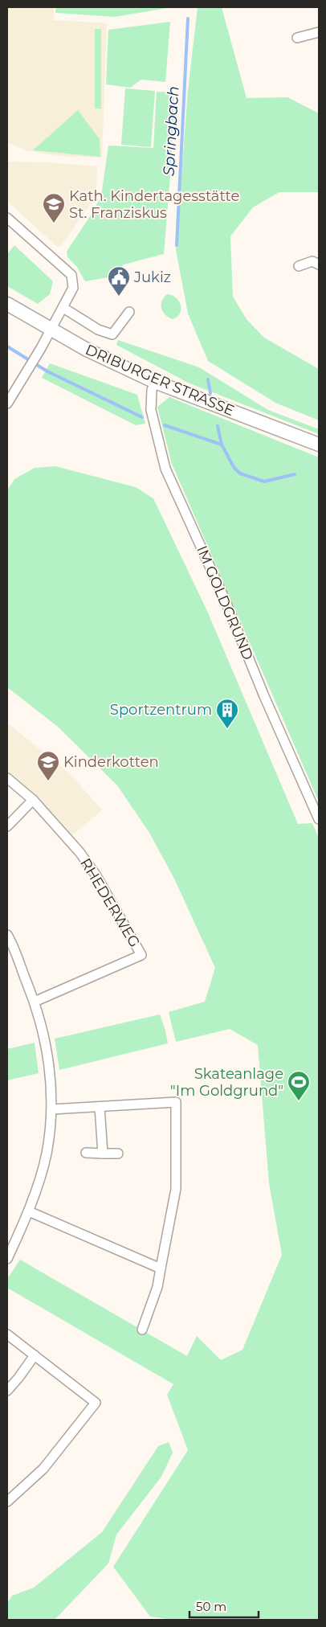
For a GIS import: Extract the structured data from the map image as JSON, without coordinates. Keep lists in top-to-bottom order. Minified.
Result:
{"streets":{"main road":["DRIBURGER STRASSE"],"street":["IM GOLDGRUND","RHEDERWEG"]},"crossings":[["DRIBURGER STRASSE","IM GOLDGRUND"]],"water":["Springbach"],"places":{"school or university":["Kath. Kindertagesstätte St. Franziskus","Kinderkotten"],"public building":["Jukiz"],"building":["Sportzentrum"],"sports":["Skateanlage \"Im Goldgrund\""]},"scale_bar":"50 m"}
